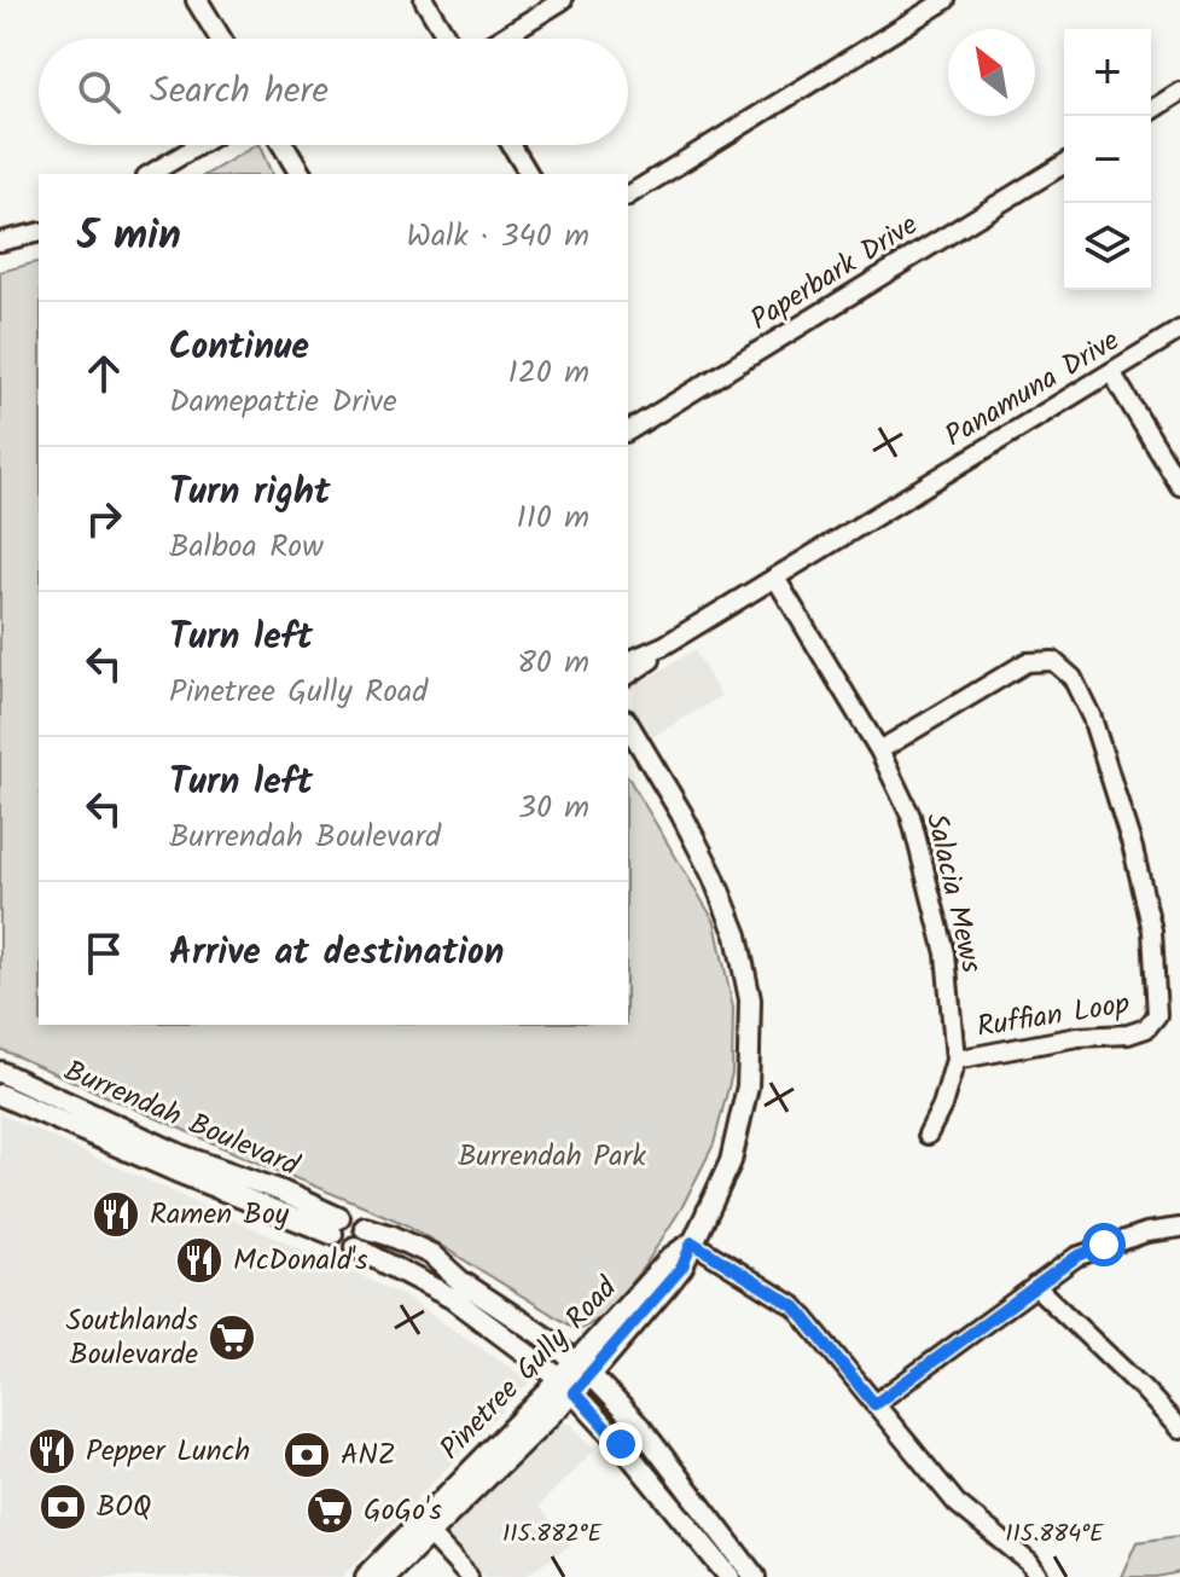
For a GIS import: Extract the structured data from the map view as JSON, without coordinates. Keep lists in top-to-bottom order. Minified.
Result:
{"streets":{"main road":["Burrendah Boulevard","Pinetree Gully Road"],"street":["Paperbark Drive","Panamuna Drive","Salacia Mews","Ruffian Loop"]},"crossings":[["Panamuna Drive","Salacia Mews"],["Salacia Mews","Ruffian Loop"]],"parks":["Burrendah Park"],"places":{"restaurant":["Ramen Boy","McDonald's","Pepper Lunch"],"supermarket":["Southlands Boulevarde","GoGo's"],"bank":["ANZ","BOQ"]},"north":"top left","page":{"map_buttons":["+","−"],"search":"Search here","heading":["5 min","Walk · 340 m"],"list":[["Continue","Damepattie Drive","120 m"],["Turn right","Balboa Row","110 m"],["Turn left","Pinetree Gully Road","80 m"],["Turn left","Burrendah Boulevard","30 m"],"Arrive at destination"]},"coordinates":["115.882°E","115.884°E"]}
